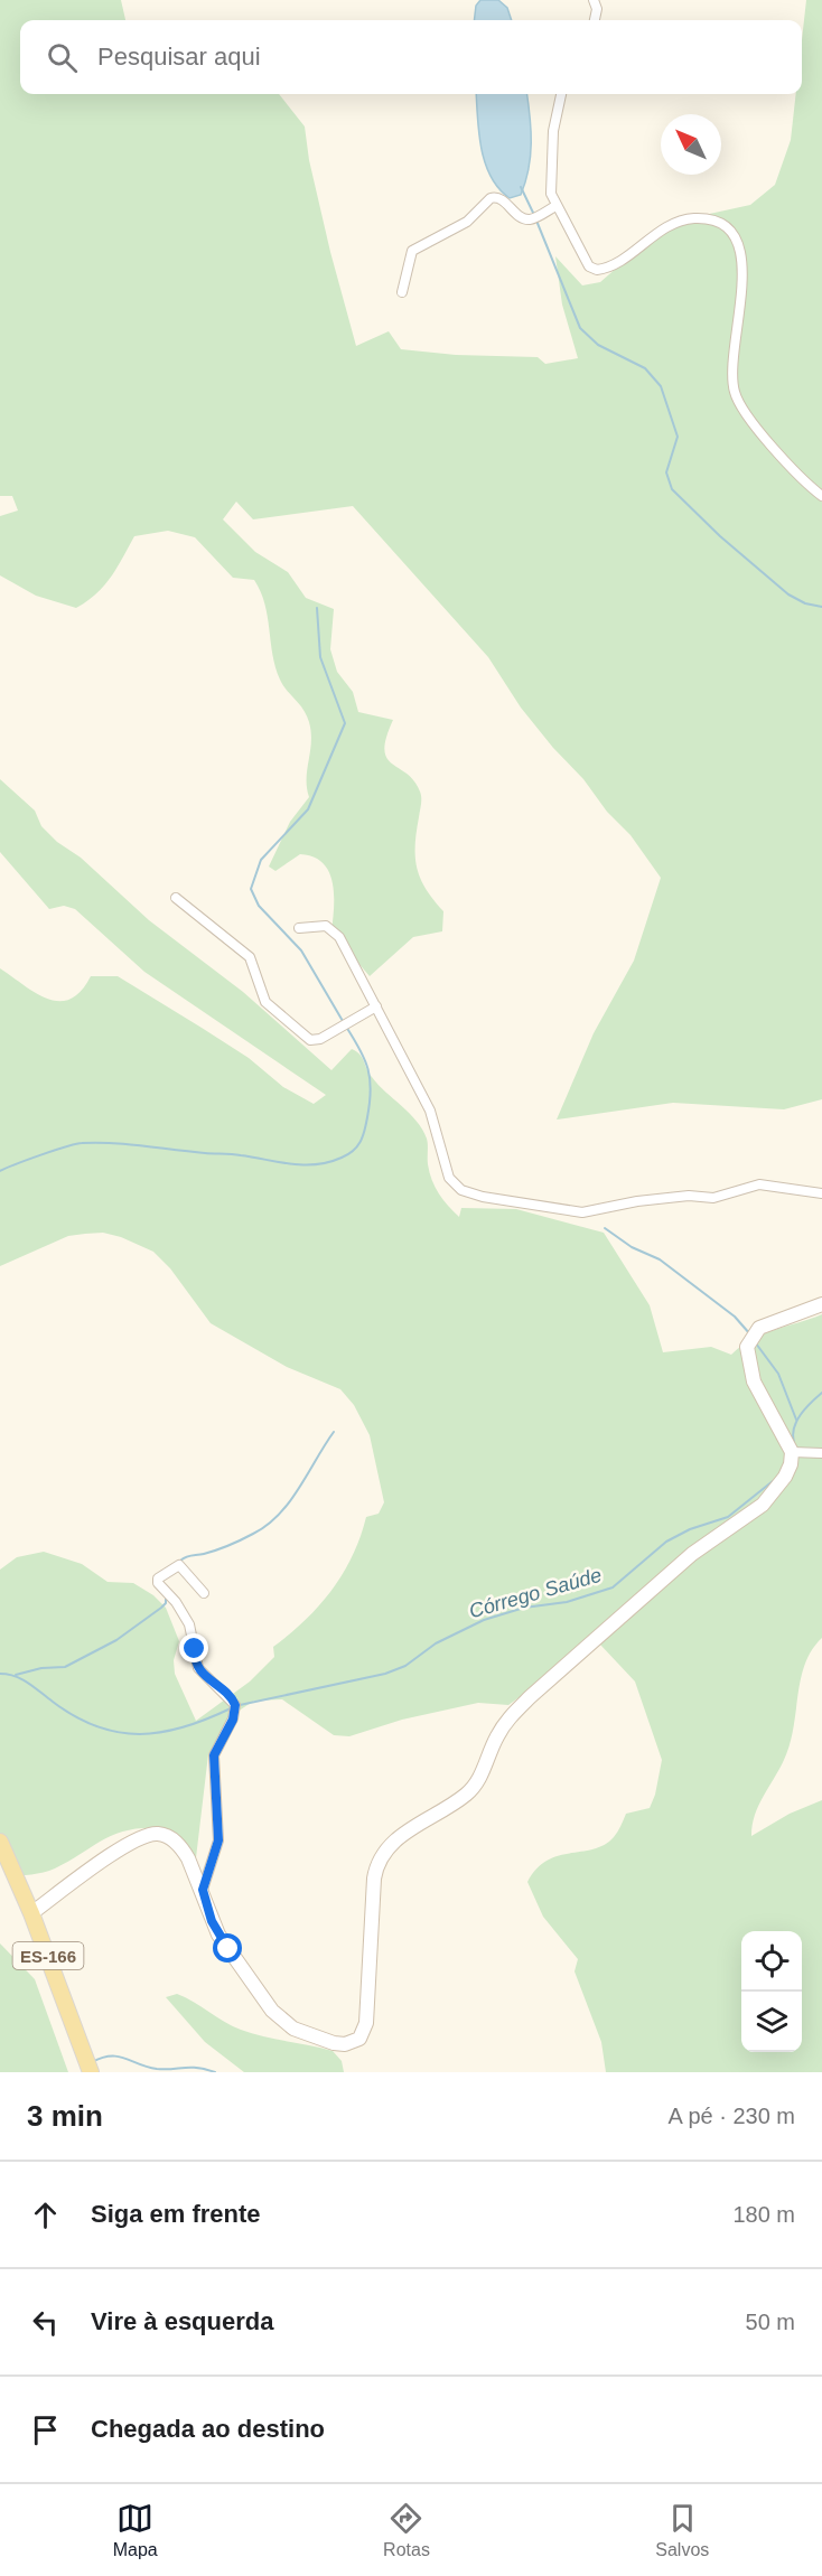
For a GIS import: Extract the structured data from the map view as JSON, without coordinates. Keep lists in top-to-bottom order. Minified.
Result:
{"streets":{"main road":["ES-166"]},"water":["Córrego Saúde"],"north":"top left","page":{"search":"Pesquisar aqui","heading":["3 min","A pé · 230 m"],"list":[["Siga em frente","180 m"],["Vire à esquerda","50 m"],"Chegada ao destino"],"nav":["Mapa","Rotas","Salvos"]}}
